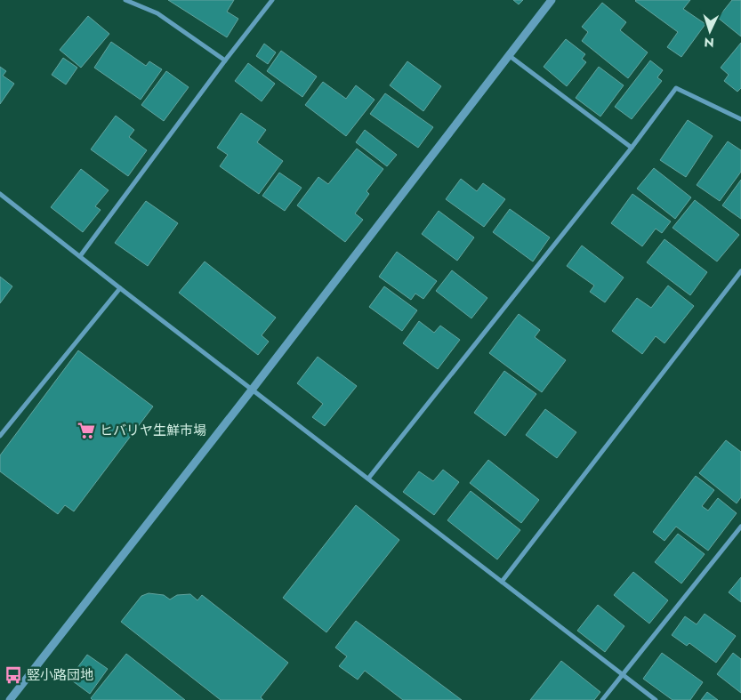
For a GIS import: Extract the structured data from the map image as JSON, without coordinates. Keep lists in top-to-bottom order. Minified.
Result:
{"places":{"supermarket":["ヒバリヤ生鮮市場"],"bus stop":["竪小路団地"]},"north":"bottom"}
